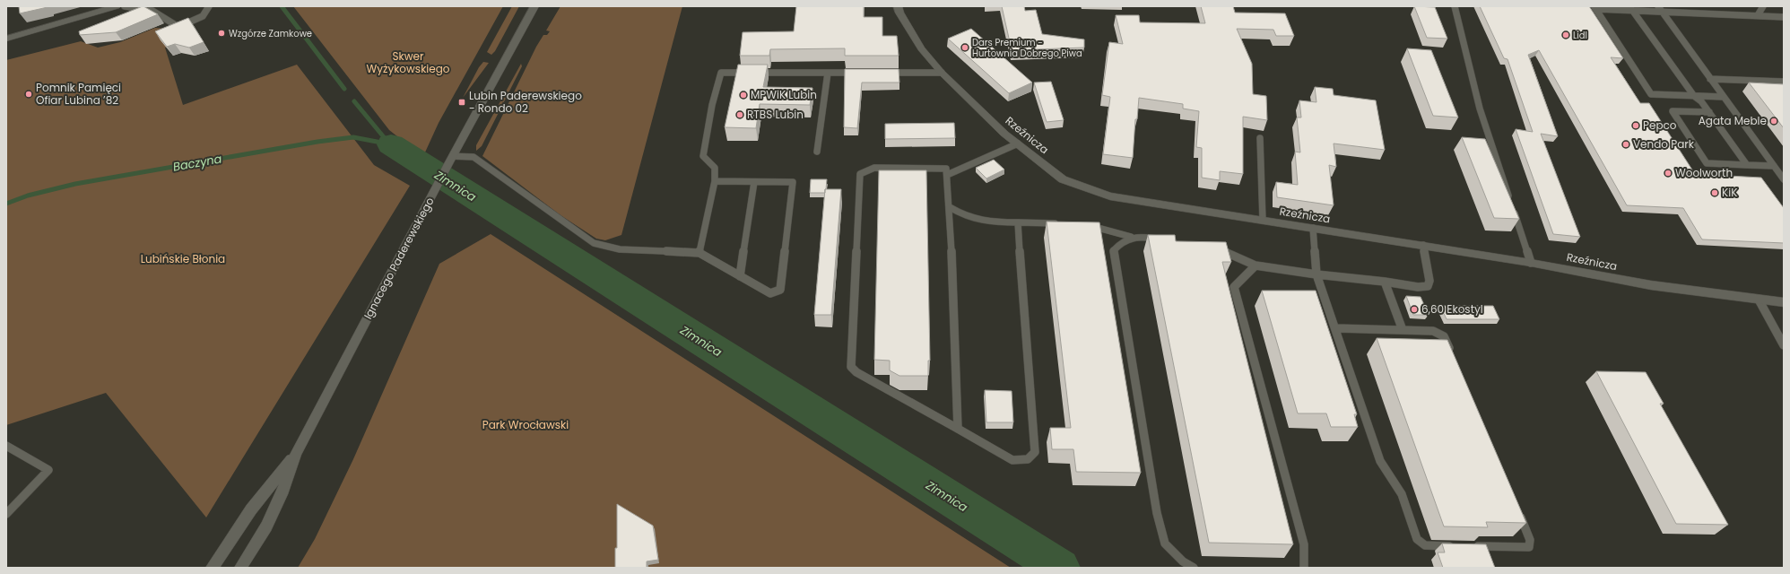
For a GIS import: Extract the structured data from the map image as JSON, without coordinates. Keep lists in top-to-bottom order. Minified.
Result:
{"streets":{"street":["Rzeźnicza","Ignacego Paderewskiego"]},"water":["Baczyna","Zimnica"],"parks":["Skwer Wyżykowskiego","Lubińskie Błonia","Park Wrocławski"],"places":{"other":["Wzgórze Zamkowe","Lidl","Dars Premium - Hurtownia Dobrego Piwa","Pomnik Pamięci Ofiar Lubina ’82","MPWiK Lubin","RTBS Lubin","Agata Meble","Pepco","Vendo Park","Woolworth","KiK","6,60 Ekostyl"],"transit":["Lubin Paderewskiego - Rondo 02"]}}
